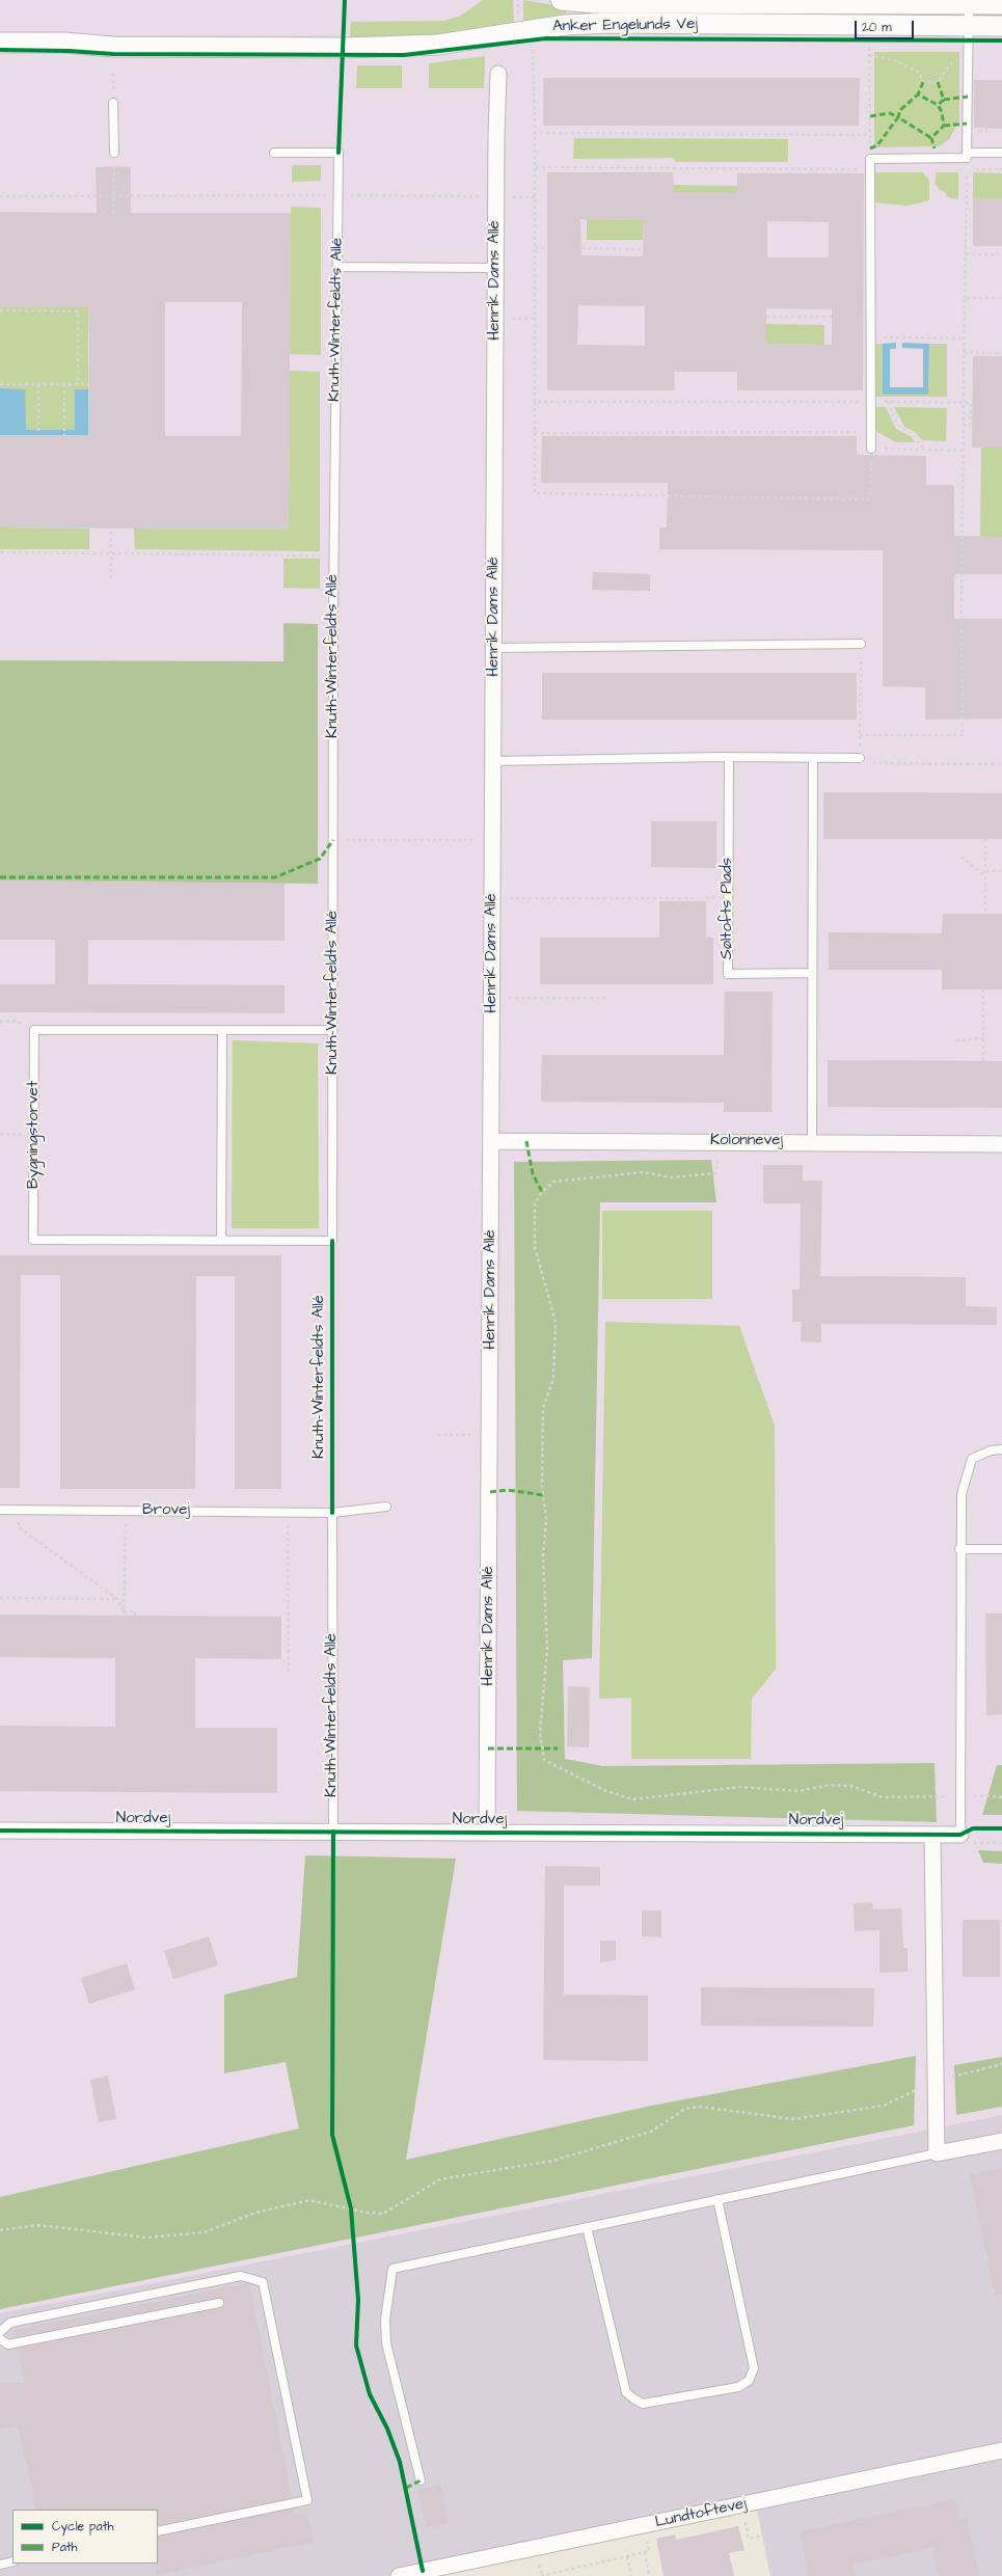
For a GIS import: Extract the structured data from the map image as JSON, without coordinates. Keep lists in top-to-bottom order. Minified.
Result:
{"streets":{"street":["Anker Engelunds Vej","Henrik Dams Allé","Kolonnevej","Nordvej","Lundtoftevej"],"lane":["Knuth-Winterfeldts Allé","Søltofts Plads","Bygningstorvet","Brovej"]},"crossings":[["Henrik Dams Allé","Kolonnevej"],["Henrik Dams Allé","Nordvej"],["Knuth-Winterfeldts Allé","Bygningstorvet"],["Knuth-Winterfeldts Allé","Brovej"],["Knuth-Winterfeldts Allé","Nordvej"]],"legend":["Cycle path","Path"],"scale_bar":"20 m"}
